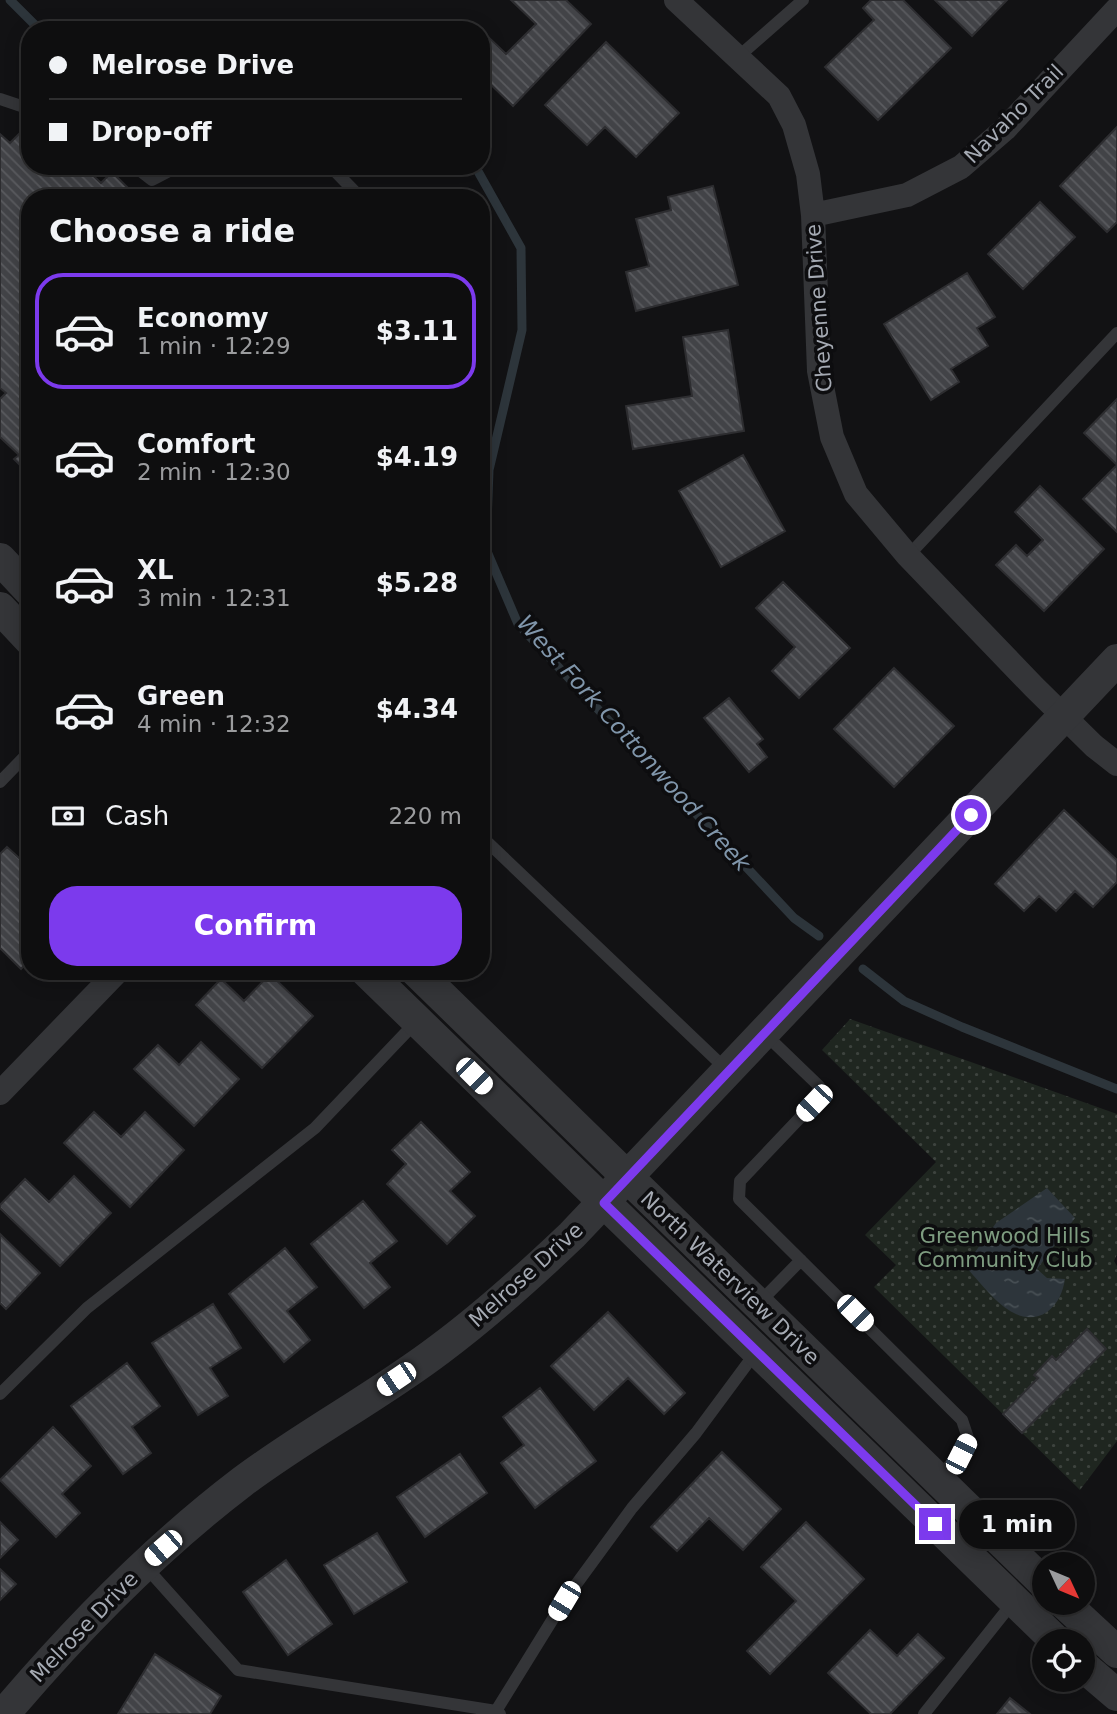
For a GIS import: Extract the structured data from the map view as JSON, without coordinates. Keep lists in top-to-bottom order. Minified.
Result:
{"streets":{"street":["Navaho Trail","Cheyenne Drive","Melrose Drive","North Waterview Drive"]},"crossings":[["Navaho Trail","Cheyenne Drive"],["Cheyenne Drive","Melrose Drive"],["Melrose Drive","North Waterview Drive"]],"water":["West Fork Cottonwood Creek"],"parks":["Greenwood Hills Community Club"],"north":"bottom right","page":{"banner":["Melrose Drive","Drop-off"],"heading":"Choose a ride","list":[{"name":"Economy","note":"1 min · 12:29","value":"$3.11"},{"name":"Comfort","note":"2 min · 12:30","value":"$4.19"},{"name":"XL","note":"3 min · 12:31","value":"$5.28"},{"name":"Green","note":"4 min · 12:32","value":"$4.34"}],"pay":["Cash","220 m"],"buttons":"Confirm","bubble":"1 min"}}
